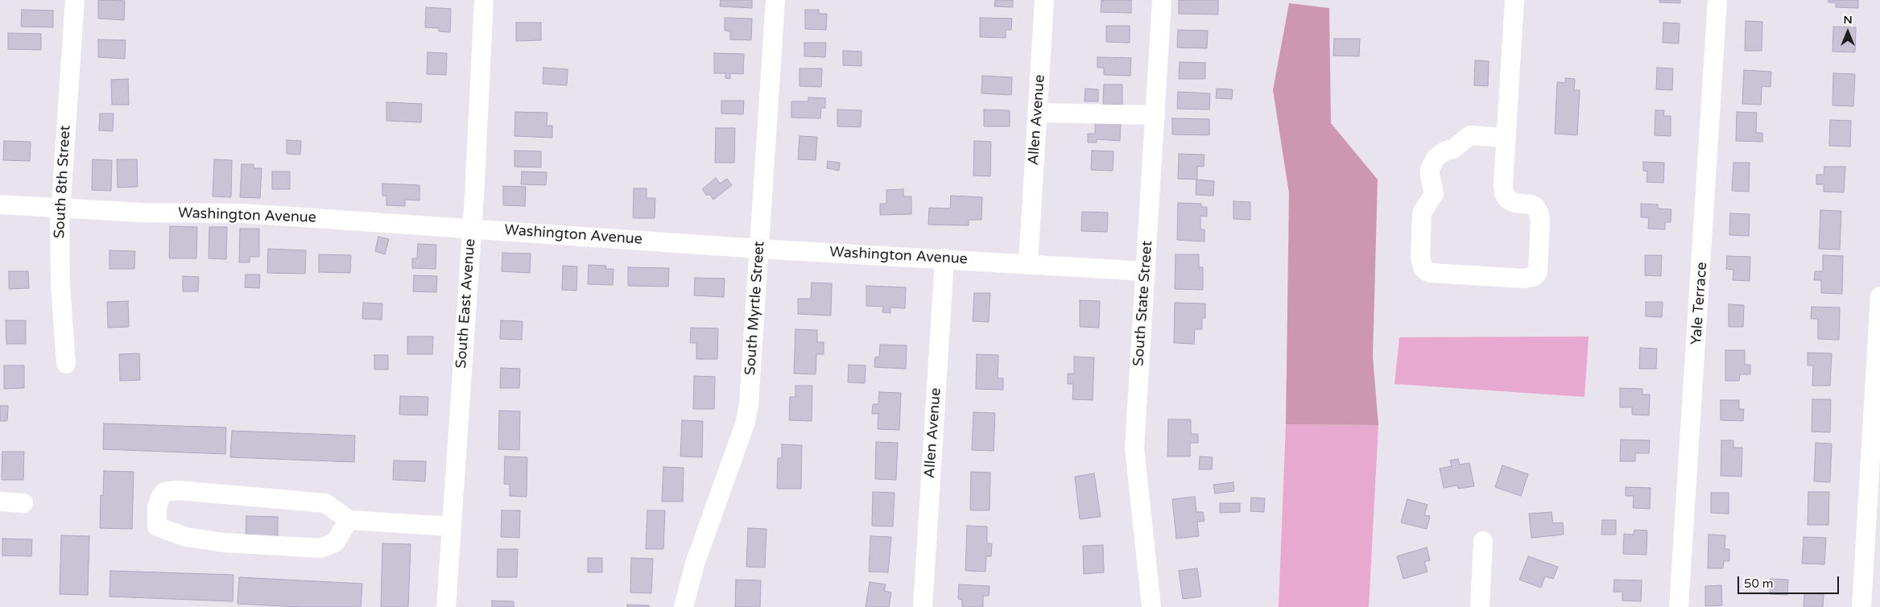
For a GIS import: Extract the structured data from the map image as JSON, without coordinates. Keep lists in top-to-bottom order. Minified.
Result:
{"streets":{"street":["Allen Avenue","South 8th Street","Washington Avenue","South East Avenue","South State Street","Yale Terrace","South Myrtle Street"]},"crossings":[["Allen Avenue","Washington Avenue"],["South 8th Street","Washington Avenue"],["Washington Avenue","South East Avenue"],["Washington Avenue","South State Street"],["Washington Avenue","South Myrtle Street"]],"scale_bar":"50 m","north":"top"}
